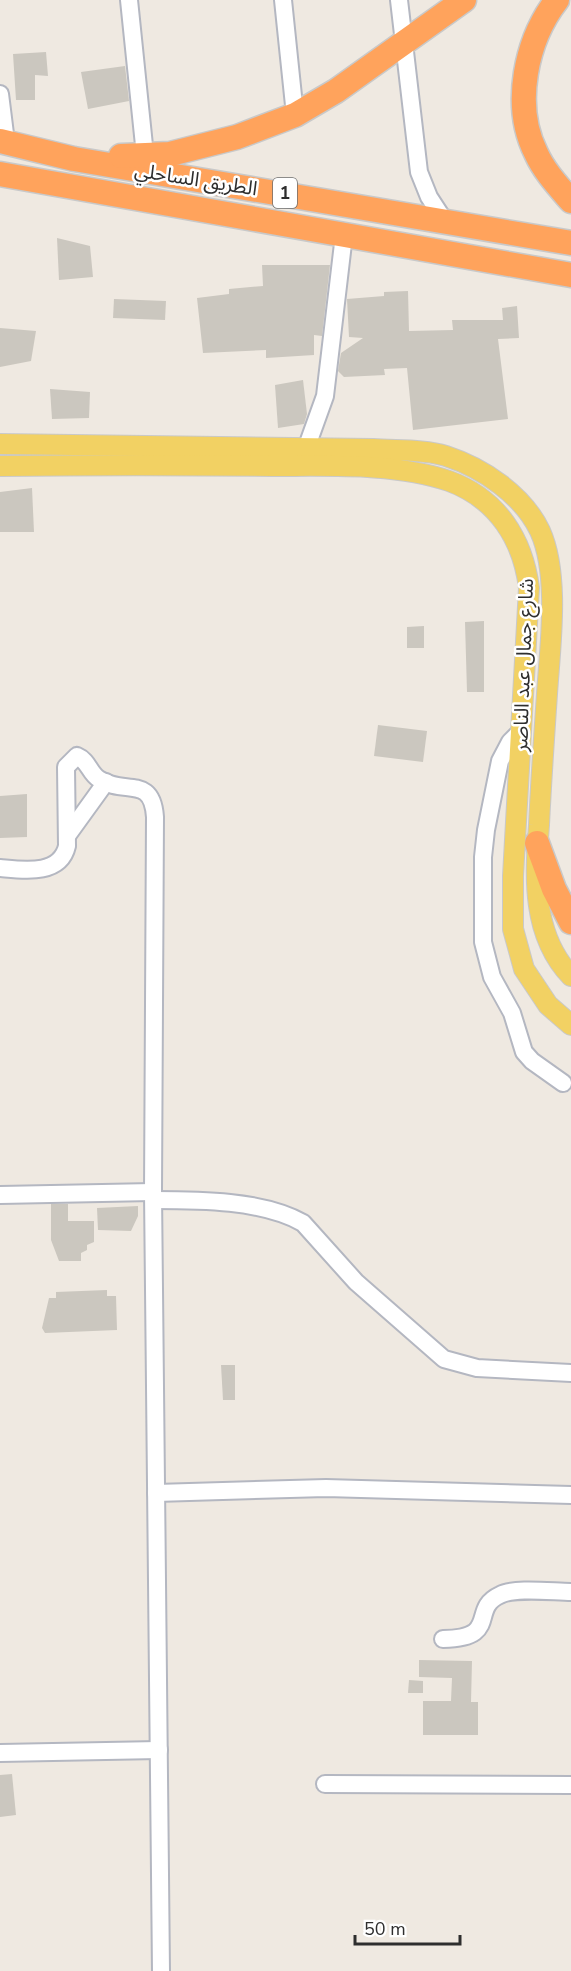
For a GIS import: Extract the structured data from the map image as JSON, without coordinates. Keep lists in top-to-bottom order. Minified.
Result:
{"streets":{"highway":["الطريق الساحلي","1"],"main road":["شارع جمال عبد الناصر"]},"scale_bar":"50 m"}
